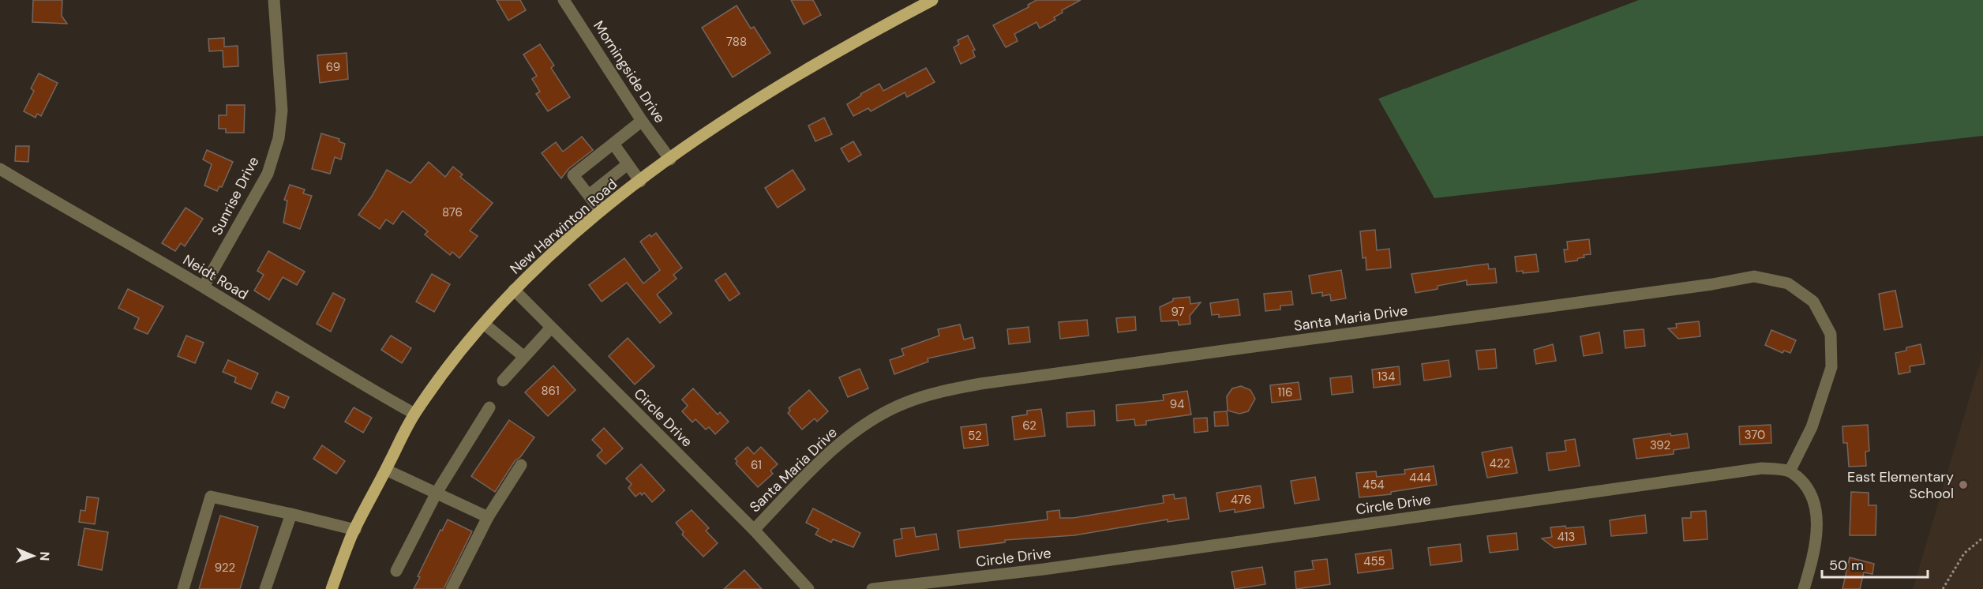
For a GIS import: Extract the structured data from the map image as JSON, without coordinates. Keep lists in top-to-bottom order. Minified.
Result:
{"streets":{"main road":["New Harwinton Road"],"street":["Morningside Drive","Sunrise Drive","Neidt Road","Santa Maria Drive","Circle Drive"]},"crossings":[["Morningside Drive","New Harwinton Road"],["Sunrise Drive","Neidt Road"],["New Harwinton Road","Neidt Road"],["New Harwinton Road","Circle Drive"],["Santa Maria Drive","Circle Drive"]],"places":["East Elementary School"],"house_numbers":["788","69","876","97","134","861","116","94","62","370","52","392","422","61","444","454","476","413","455","922"],"scale_bar":"50 m","north":"right"}
